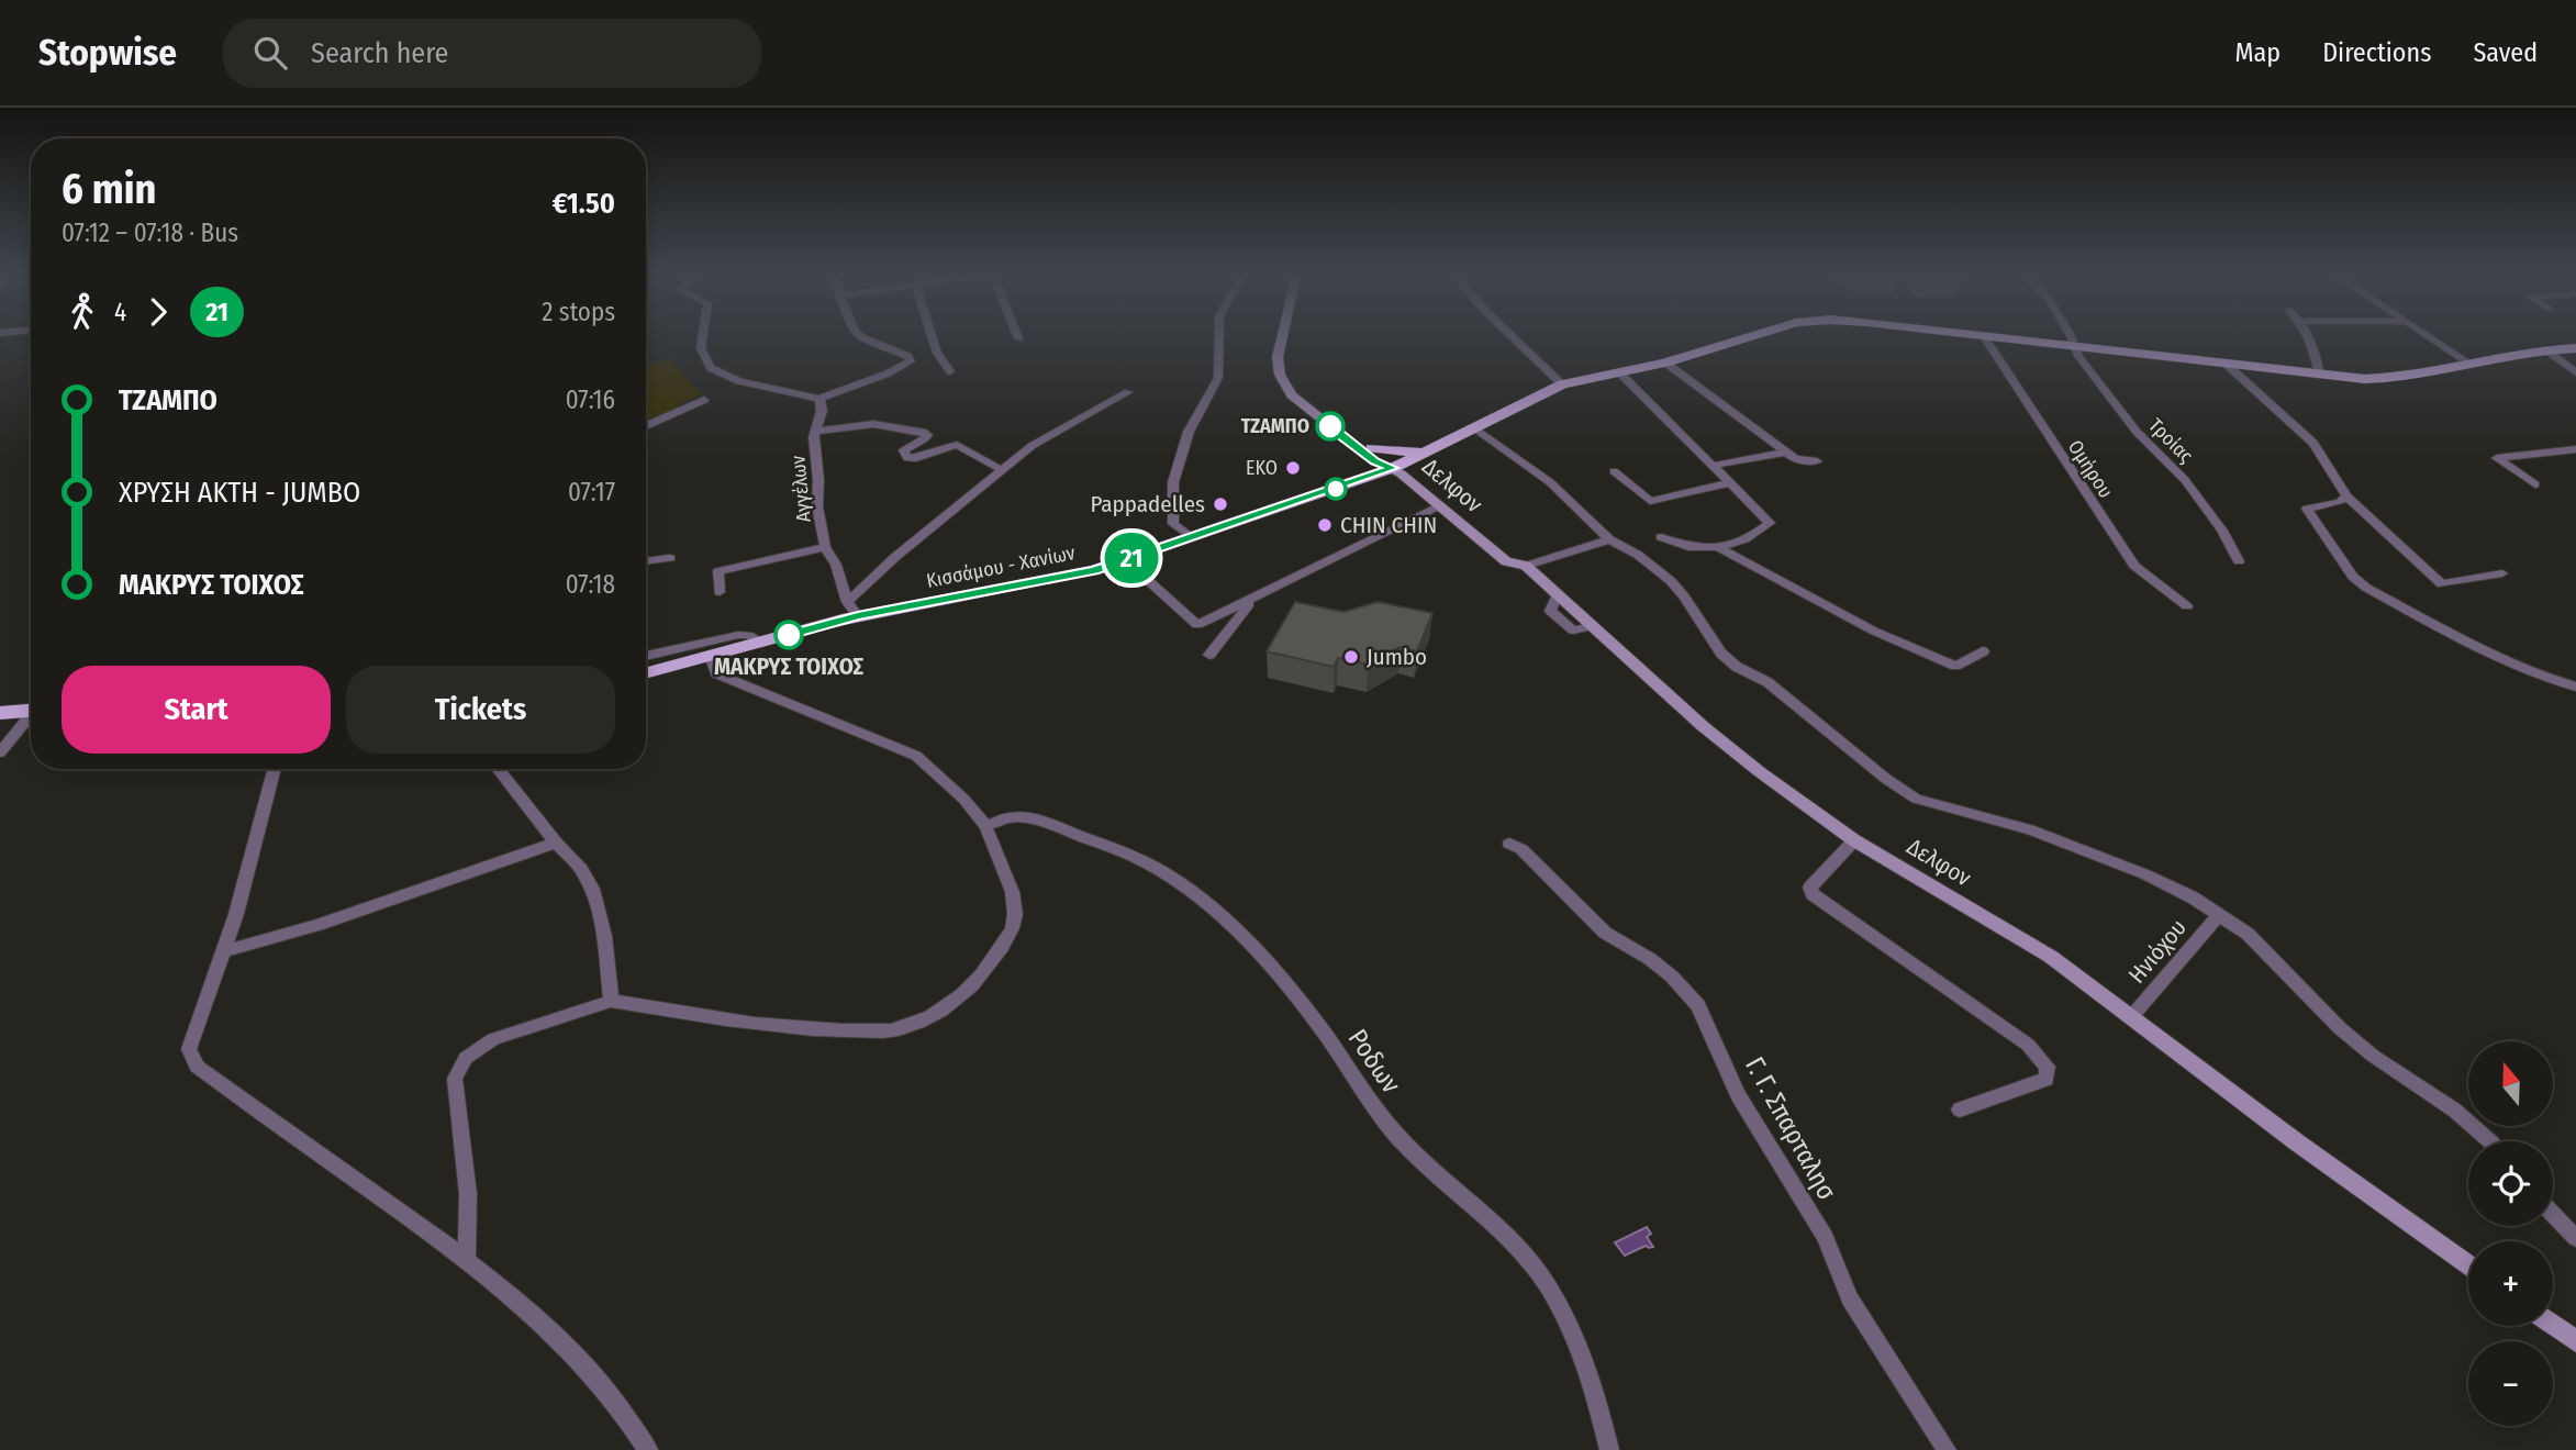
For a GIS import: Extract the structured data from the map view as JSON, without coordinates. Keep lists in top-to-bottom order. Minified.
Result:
{"streets":{"main road":["Δελφον","Κισσάμου - Χανίων"],"street":["Τροίας","Ομήρου","Αγγέλων","Ηνιόχου","Ροδων","Γ. Γ. Σπαρταλησ"]},"crossings":[["Τροίας","Κισσάμου - Χανίων"],["Δελφον","Κισσάμου - Χανίων"],["Δελφον","Ηνιόχου"],["Αγγέλων","Κισσάμου - Χανίων"]],"places":["ΤΖΑΜΠΟ","EKO","Pappadelles","CHIN CHIN","ΜΑΚΡΥΣ ΤΟΙΧΟΣ","Jumbo"],"lines":["bus line 21"],"north":"top","page":{"header":"Stopwise","search":"Search here","nav":["Map","Directions","Saved"],"on_map":"21","heading":["6 min","07:12 – 07:18 · Bus","€1.50"],"legs":["4","21","2 stops"],"list":[{"name":"ΤΖΑΜΠΟ","value":"07:16"},{"name":"ΧΡΥΣΗ ΑΚΤΗ - JUMBO","value":"07:17"},{"name":"ΜΑΚΡΥΣ ΤΟΙΧΟΣ","value":"07:18"}],"buttons":["Start","Tickets"],"map_buttons":["+","−"]}}
